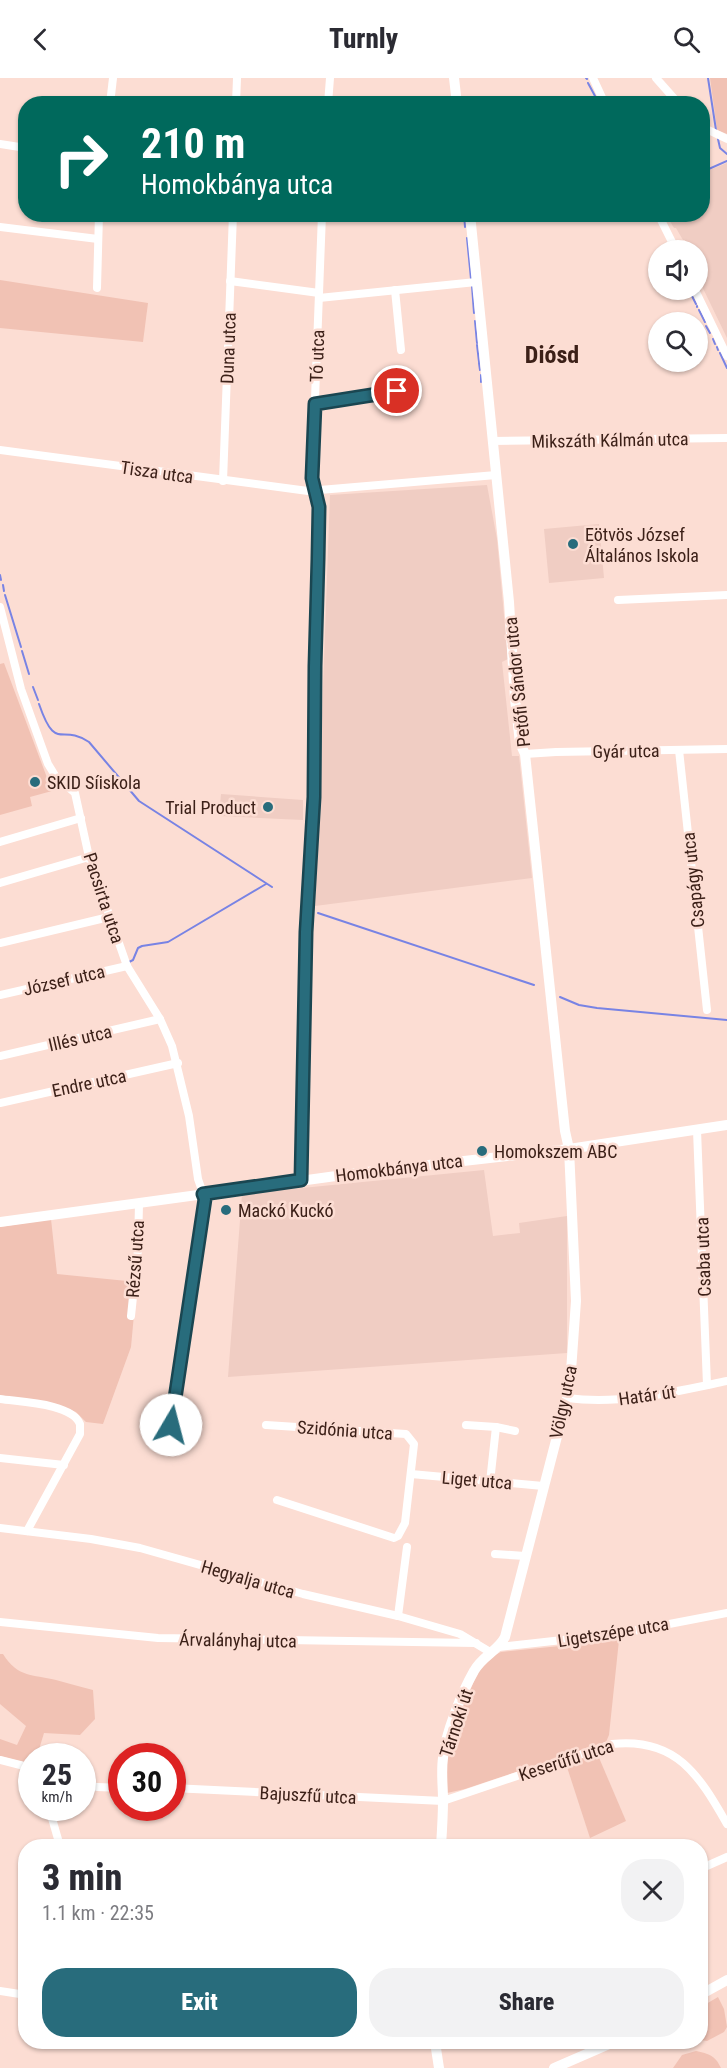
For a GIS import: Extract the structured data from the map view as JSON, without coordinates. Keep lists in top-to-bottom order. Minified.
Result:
{"streets":{"street":["Duna utca","Tó utca","Mikszáth Kálmán utca","Tisza utca","Petőfi Sándor utca","Gyár utca","Csapágy utca","Pacsirta utca","József utca","Illés utca","Endre utca","Homokbánya utca","Csaba utca","Rézsű utca","Határ út","Völgy utca","Szidónia utca","Liget utca","Hegyalja utca","Ligetszépe utca","Árvalányhaj utca","Tárnoki út","Keserűfű utca","Bajuszfű utca"]},"crossings":[["Duna utca","Tisza utca"],["Tó utca","Tisza utca"],["Tó utca","Homokbánya utca"],["Mikszáth Kálmán utca","Petőfi Sándor utca"],["Tisza utca","Petőfi Sándor utca"],["Petőfi Sándor utca","Gyár utca"],["Petőfi Sándor utca","Homokbánya utca"],["Petőfi Sándor utca","Völgy utca"],["Gyár utca","Csapágy utca"],["Pacsirta utca","József utca"],["Pacsirta utca","Illés utca"],["Pacsirta utca","Endre utca"],["Pacsirta utca","Homokbánya utca"],["Homokbánya utca","Csaba utca"],["Homokbánya utca","Rézsű utca"],["Homokbánya utca","Völgy utca"],["Csaba utca","Határ út"],["Határ út","Völgy utca"],["Völgy utca","Liget utca"],["Völgy utca","Hegyalja utca"],["Völgy utca","Ligetszépe utca"],["Völgy utca","Tárnoki út"],["Szidónia utca","Liget utca"],["Hegyalja utca","Ligetszépe utca"],["Hegyalja utca","Árvalányhaj utca"],["Hegyalja utca","Tárnoki út"],["Ligetszépe utca","Tárnoki út"],["Tárnoki út","Keserűfű utca"],["Tárnoki út","Bajuszfű utca"],["Keserűfű utca","Bajuszfű utca"]],"districts":["Diósd"],"places":["Eötvös József Általános Iskola","SKID Síiskola","Trial Product","Homokszem ABC","Mackó Kuckó"],"page":{"header":"Turnly","turn":["210 m","Homokbánya utca"],"speed":"25 km/h","limit":"30","heading":["3 min","1.1 km · 22:35"],"buttons":["Exit","Share"]}}
